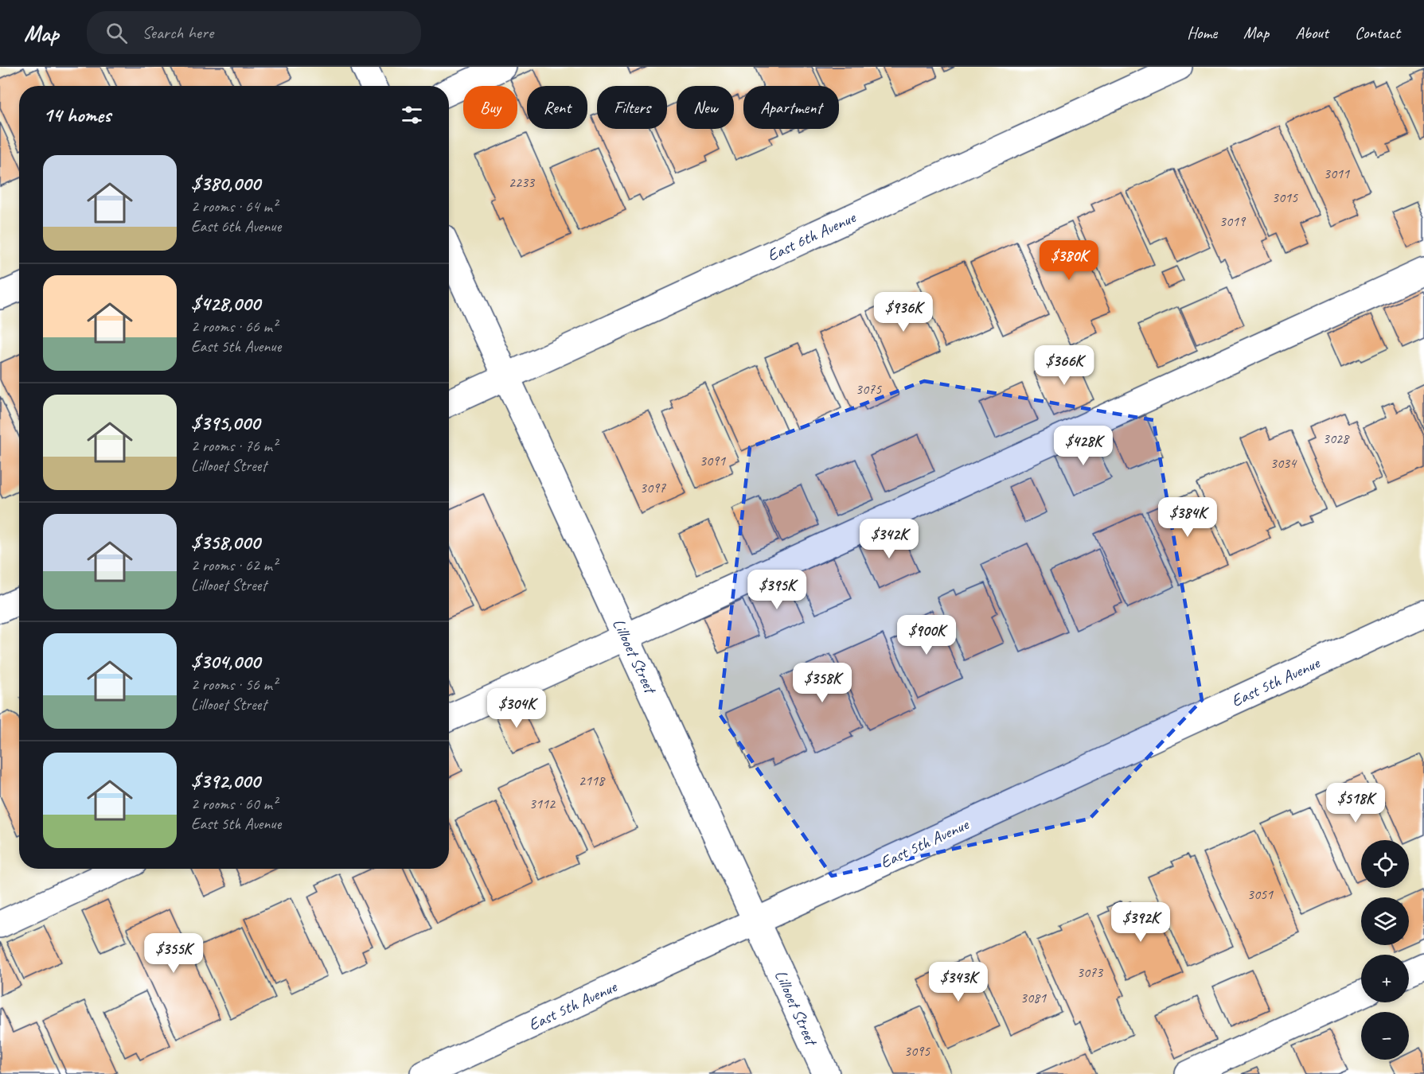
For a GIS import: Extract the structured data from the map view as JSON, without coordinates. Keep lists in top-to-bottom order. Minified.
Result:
{"streets":{"street":["East 6th Avenue","Lillooet Street","East 5th Avenue"]},"crossings":[["East 6th Avenue","Lillooet Street"],["Lillooet Street","East 5th Avenue"]],"house_numbers":["3011","2233","3015","3019","3075","3028","3091","3034","3097","2118","3112","3051","3073","3081","3095"],"page":{"header":"Map","search":"Search here","nav":["Home","Map","About","Contact"],"chip":["Buy","Rent","Filters","New","Apartment"],"heading":"14 homes","list":[{"name":"$380,000","note":"2 rooms · 64 m² · East 6th Avenue"},{"name":"$428,000","note":"2 rooms · 66 m² · East 5th Avenue"},{"name":"$395,000","note":"2 rooms · 76 m² · Lillooet Street"},{"name":"$358,000","note":"2 rooms · 62 m² · Lillooet Street"},{"name":"$304,000","note":"2 rooms · 56 m² · Lillooet Street"},{"name":"$392,000","note":"2 rooms · 60 m² · East 5th Avenue"}],"price":["$380K","$936K","$366K","$428K","$384K","$342K","$395K","$900K","$358K","$304K","$518K","$392K","$355K","$343K"],"map_buttons":["+","−"]}}
